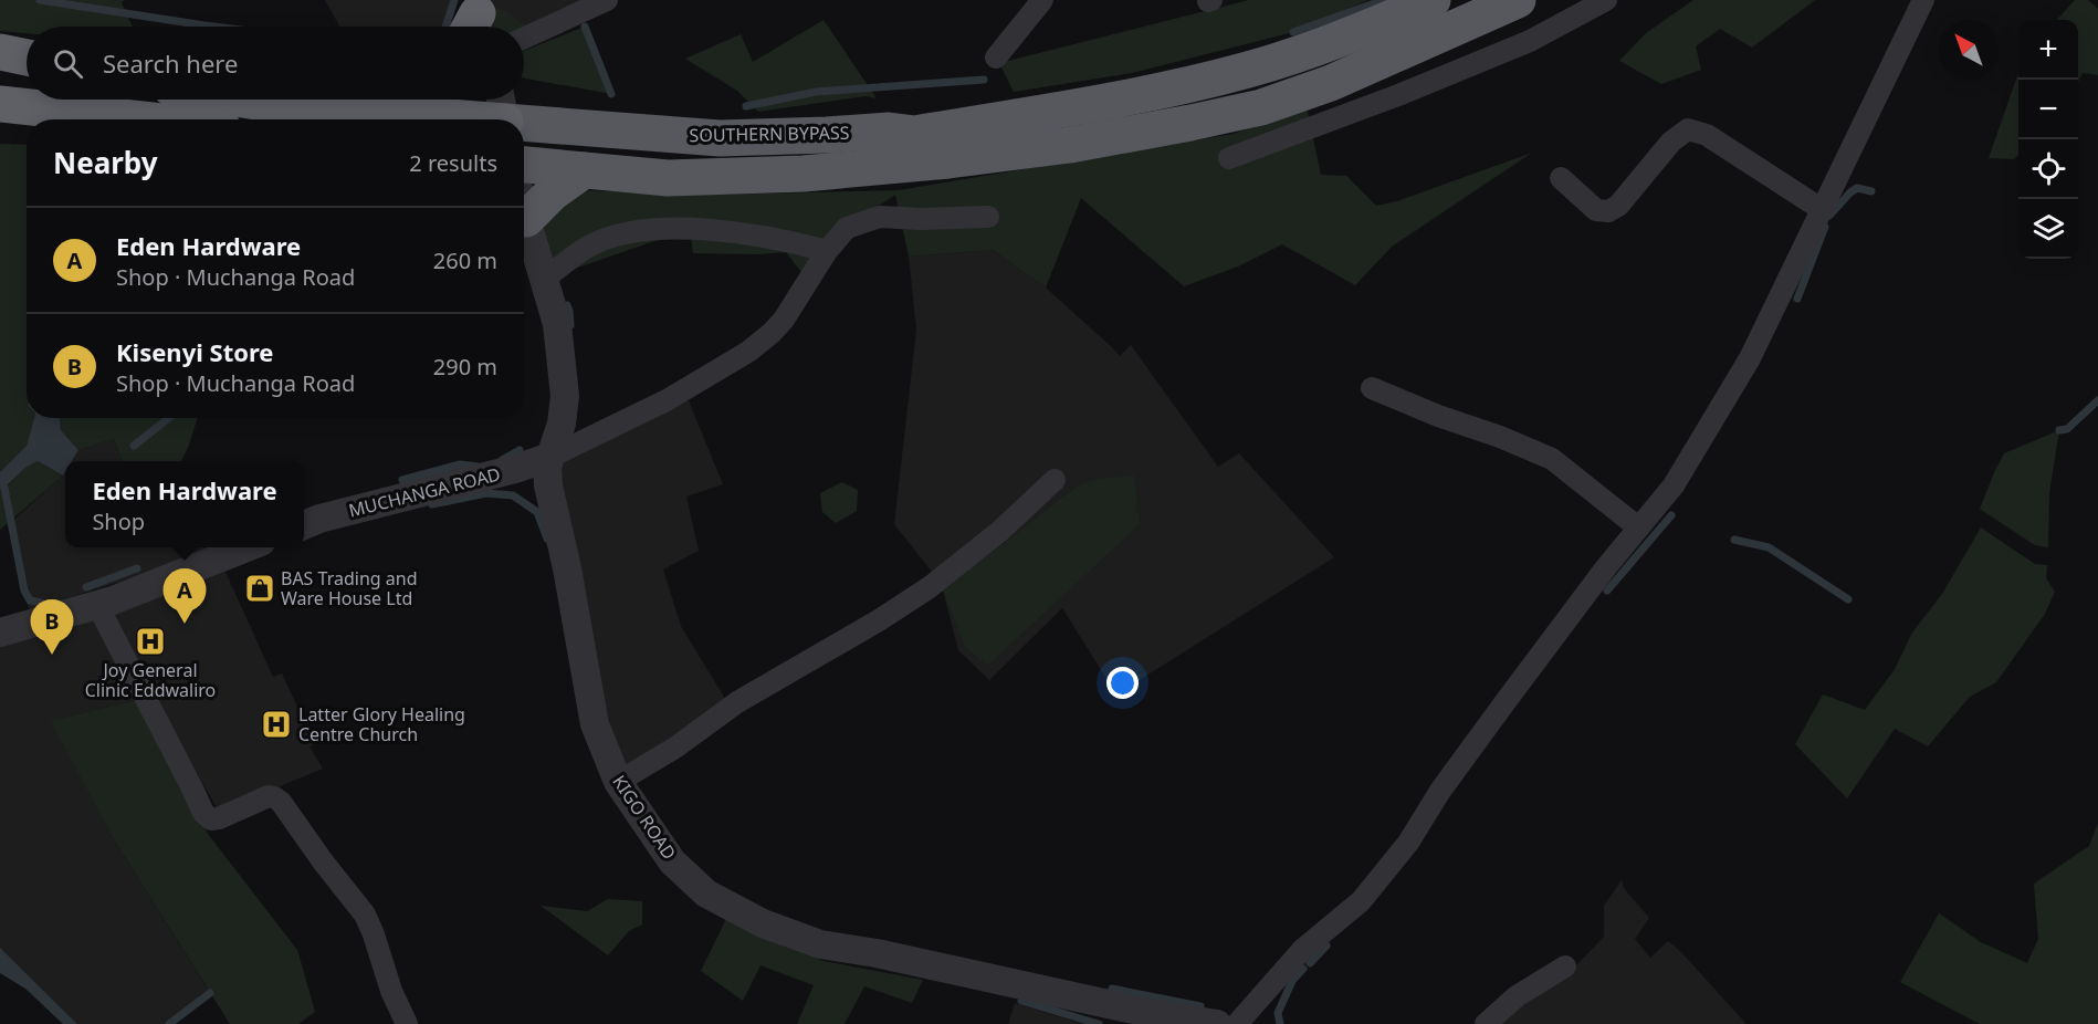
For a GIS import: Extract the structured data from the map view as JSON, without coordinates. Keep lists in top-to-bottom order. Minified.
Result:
{"streets":{"highway":["SOUTHERN BYPASS"],"street":["MUCHANGA ROAD","KIGO ROAD"]},"crossings":[["MUCHANGA ROAD","KIGO ROAD"]],"places":{"shop":["BAS Trading and Ware House Ltd"],"hospital":["Joy General Clinic Eddwaliro","Latter Glory Healing Centre Church"]},"north":"top left","page":{"map_buttons":["+","−"],"search":"Search here","heading":["Nearby","2 results"],"list":[{"mark":"A","name":"Eden Hardware","note":"Shop · Muchanga Road","value":"260 m"},{"mark":"B","name":"Kisenyi Store","note":"Shop · Muchanga Road","value":"290 m"}],"popup":["Eden Hardware","Shop"],"pins":["A","B"]}}
